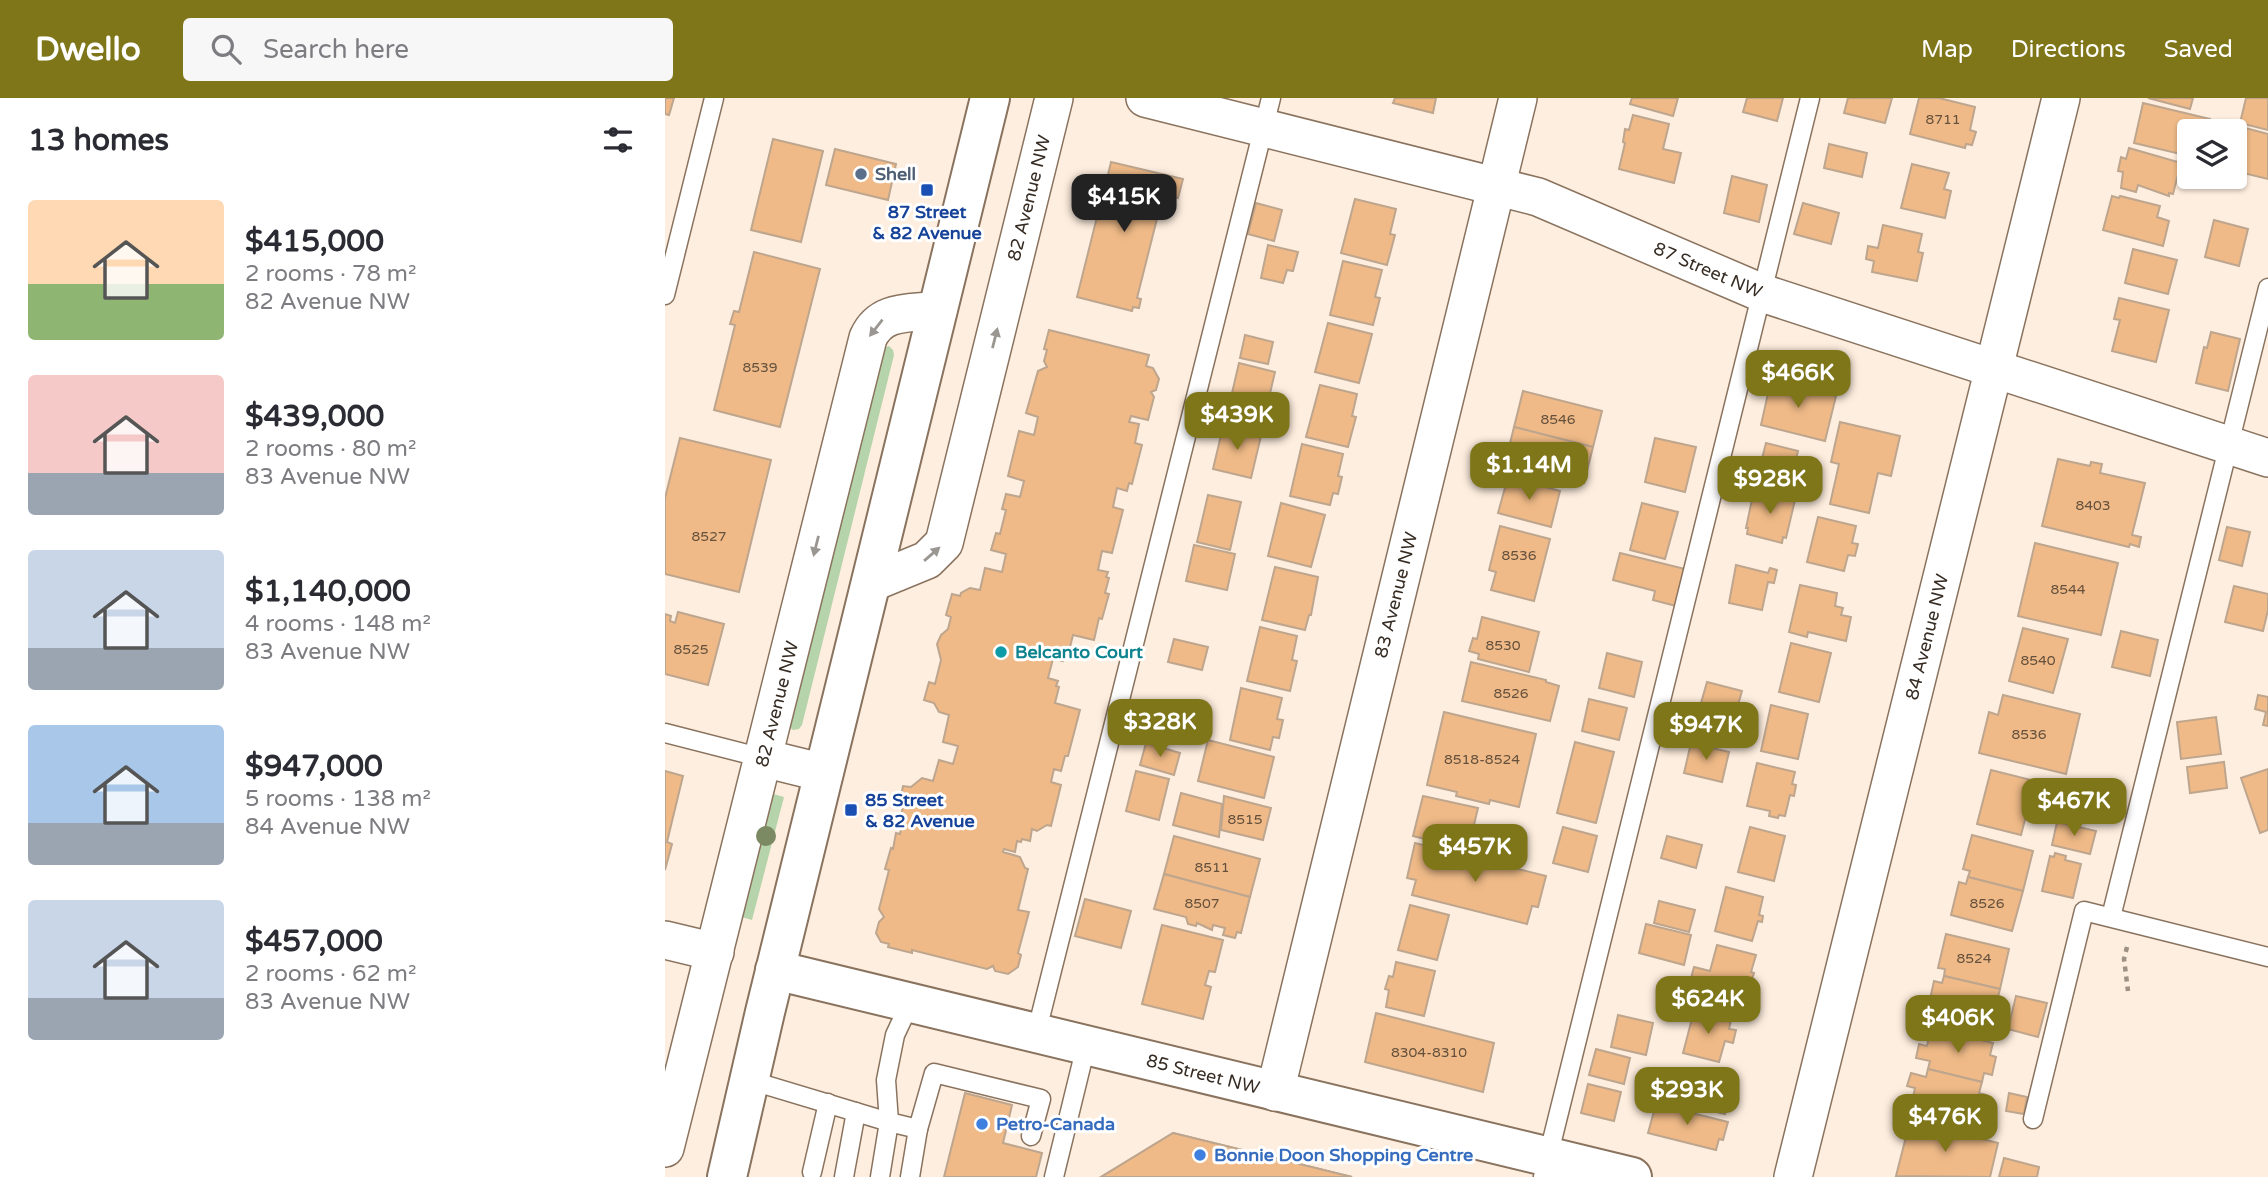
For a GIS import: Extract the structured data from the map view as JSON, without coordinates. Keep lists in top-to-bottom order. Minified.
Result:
{"streets":{"main road":["85 Street NW"],"street":["82 Avenue NW","87 Street NW","83 Avenue NW","84 Avenue NW"]},"crossings":[["87 Street NW","83 Avenue NW"],["87 Street NW","84 Avenue NW"],["83 Avenue NW","85 Street NW"]],"places":{"other":["Shell","Belcanto Court","Petro-Canada","Bonnie Doon Shopping Centre"],"transit":["87 Street & 82 Avenue","85 Street & 82 Avenue"]},"house_numbers":["8711","8539","8546","8403","8527","8536","8544","8530","8525","8540","8526","8536","8518-8524","8515","8511","8507","8526","8524","8304-8310"],"page":{"header":"Dwello","search":"Search here","nav":["Map","Directions","Saved"],"heading":"13 homes","price":["$415K","$466K","$439K","$1.14M","$928K","$328K","$947K","$467K","$457K","$624K","$406K","$293K","$476K"],"list":[{"name":"$415,000","note":"2 rooms · 78 m² · 82 Avenue NW"},{"name":"$439,000","note":"2 rooms · 80 m² · 83 Avenue NW"},{"name":"$1,140,000","note":"4 rooms · 148 m² · 83 Avenue NW"},{"name":"$947,000","note":"5 rooms · 138 m² · 84 Avenue NW"},{"name":"$457,000","note":"2 rooms · 62 m² · 83 Avenue NW"}]}}
